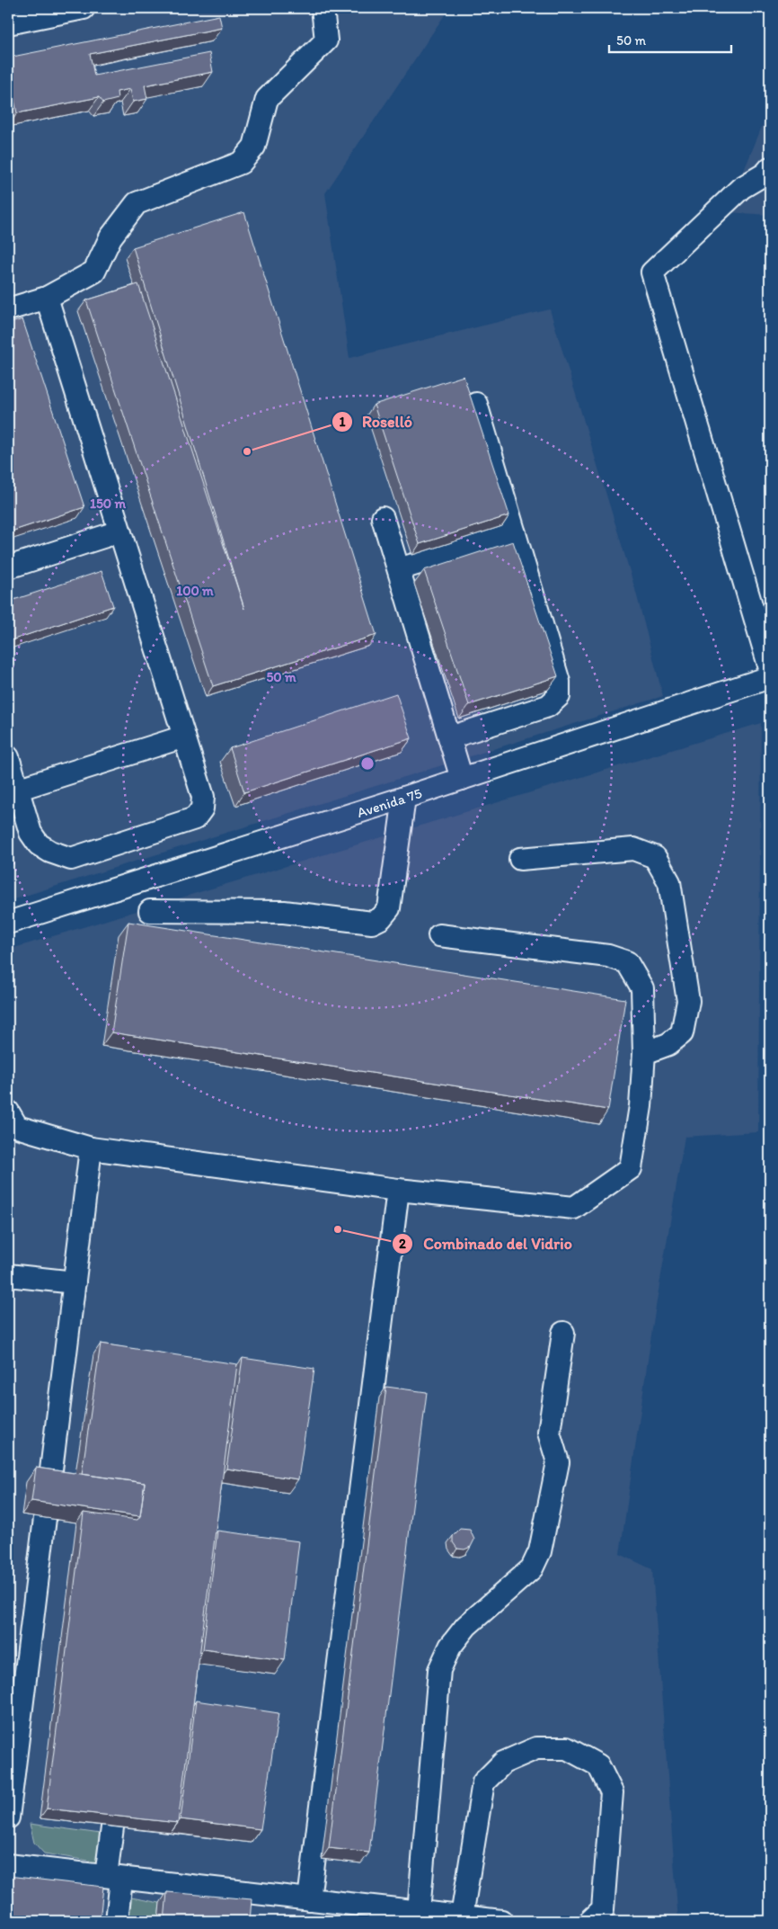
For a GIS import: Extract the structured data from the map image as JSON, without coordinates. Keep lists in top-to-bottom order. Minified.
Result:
{"streets":{"street":["Avenida 75"]},"places":["Roselló","Combinado del Vidrio"],"scale_bar":"50 m","rings":["150 m","100 m","50 m"]}
